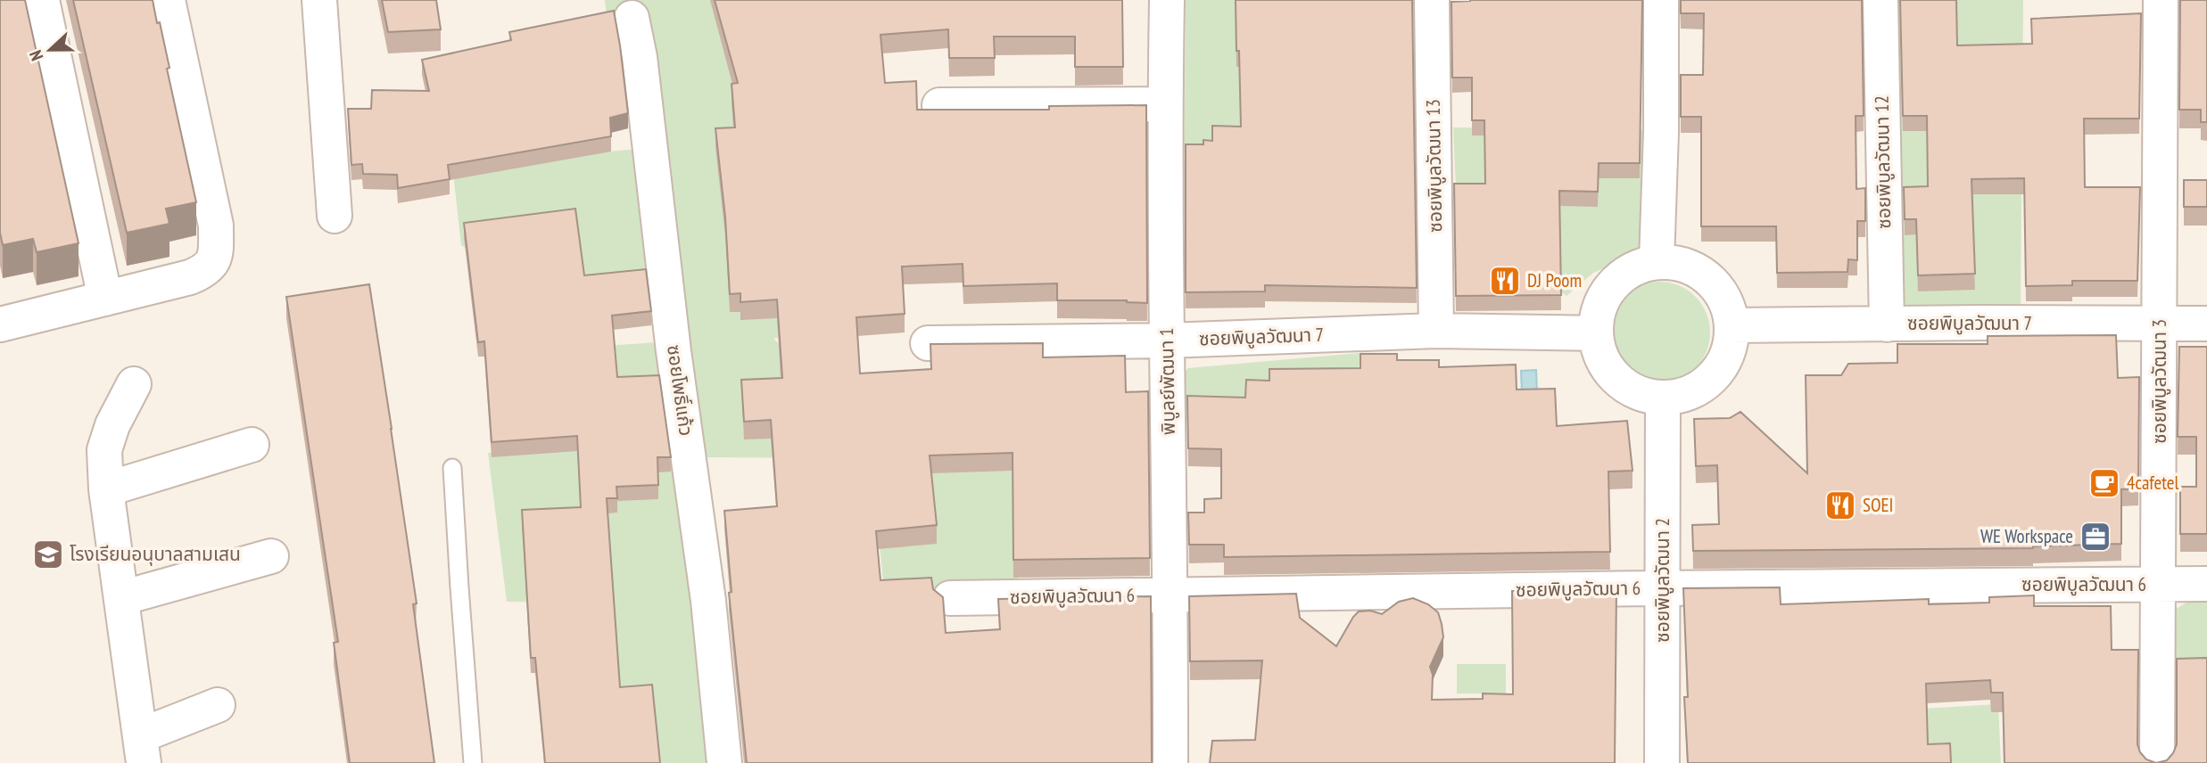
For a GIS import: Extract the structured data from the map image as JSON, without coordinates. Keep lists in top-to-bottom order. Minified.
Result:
{"streets":{"street":["ซอยพิบูลวัฒนา 12","ซอยพิบูลวัฒนา 13","ซอยพิบูลวัฒนา 7","พิบูลย์พัฒนา 1","ซอยพิบูลวัฒนา 3","ซอยโพธิ์แก้ว","ซอยพิบูลวัฒนา 2","ซอยพิบูลวัฒนา 6"]},"crossings":[["ซอยพิบูลวัฒนา 12","ซอยพิบูลวัฒนา 7"],["ซอยพิบูลวัฒนา 13","ซอยพิบูลวัฒนา 7"],["ซอยพิบูลวัฒนา 7","พิบูลย์พัฒนา 1"],["ซอยพิบูลวัฒนา 7","ซอยพิบูลวัฒนา 3"],["ซอยพิบูลวัฒนา 7","ซอยพิบูลวัฒนา 2"],["พิบูลย์พัฒนา 1","ซอยพิบูลวัฒนา 6"],["ซอยพิบูลวัฒนา 3","ซอยพิบูลวัฒนา 6"],["ซอยพิบูลวัฒนา 2","ซอยพิบูลวัฒนา 6"]],"places":{"restaurant":["DJ Poom","SOEI"],"cafe":["4cafetel"],"office":["WE Workspace"],"school or university":["โรงเรียนอนุบาลสามเสน"]},"north":"left"}
